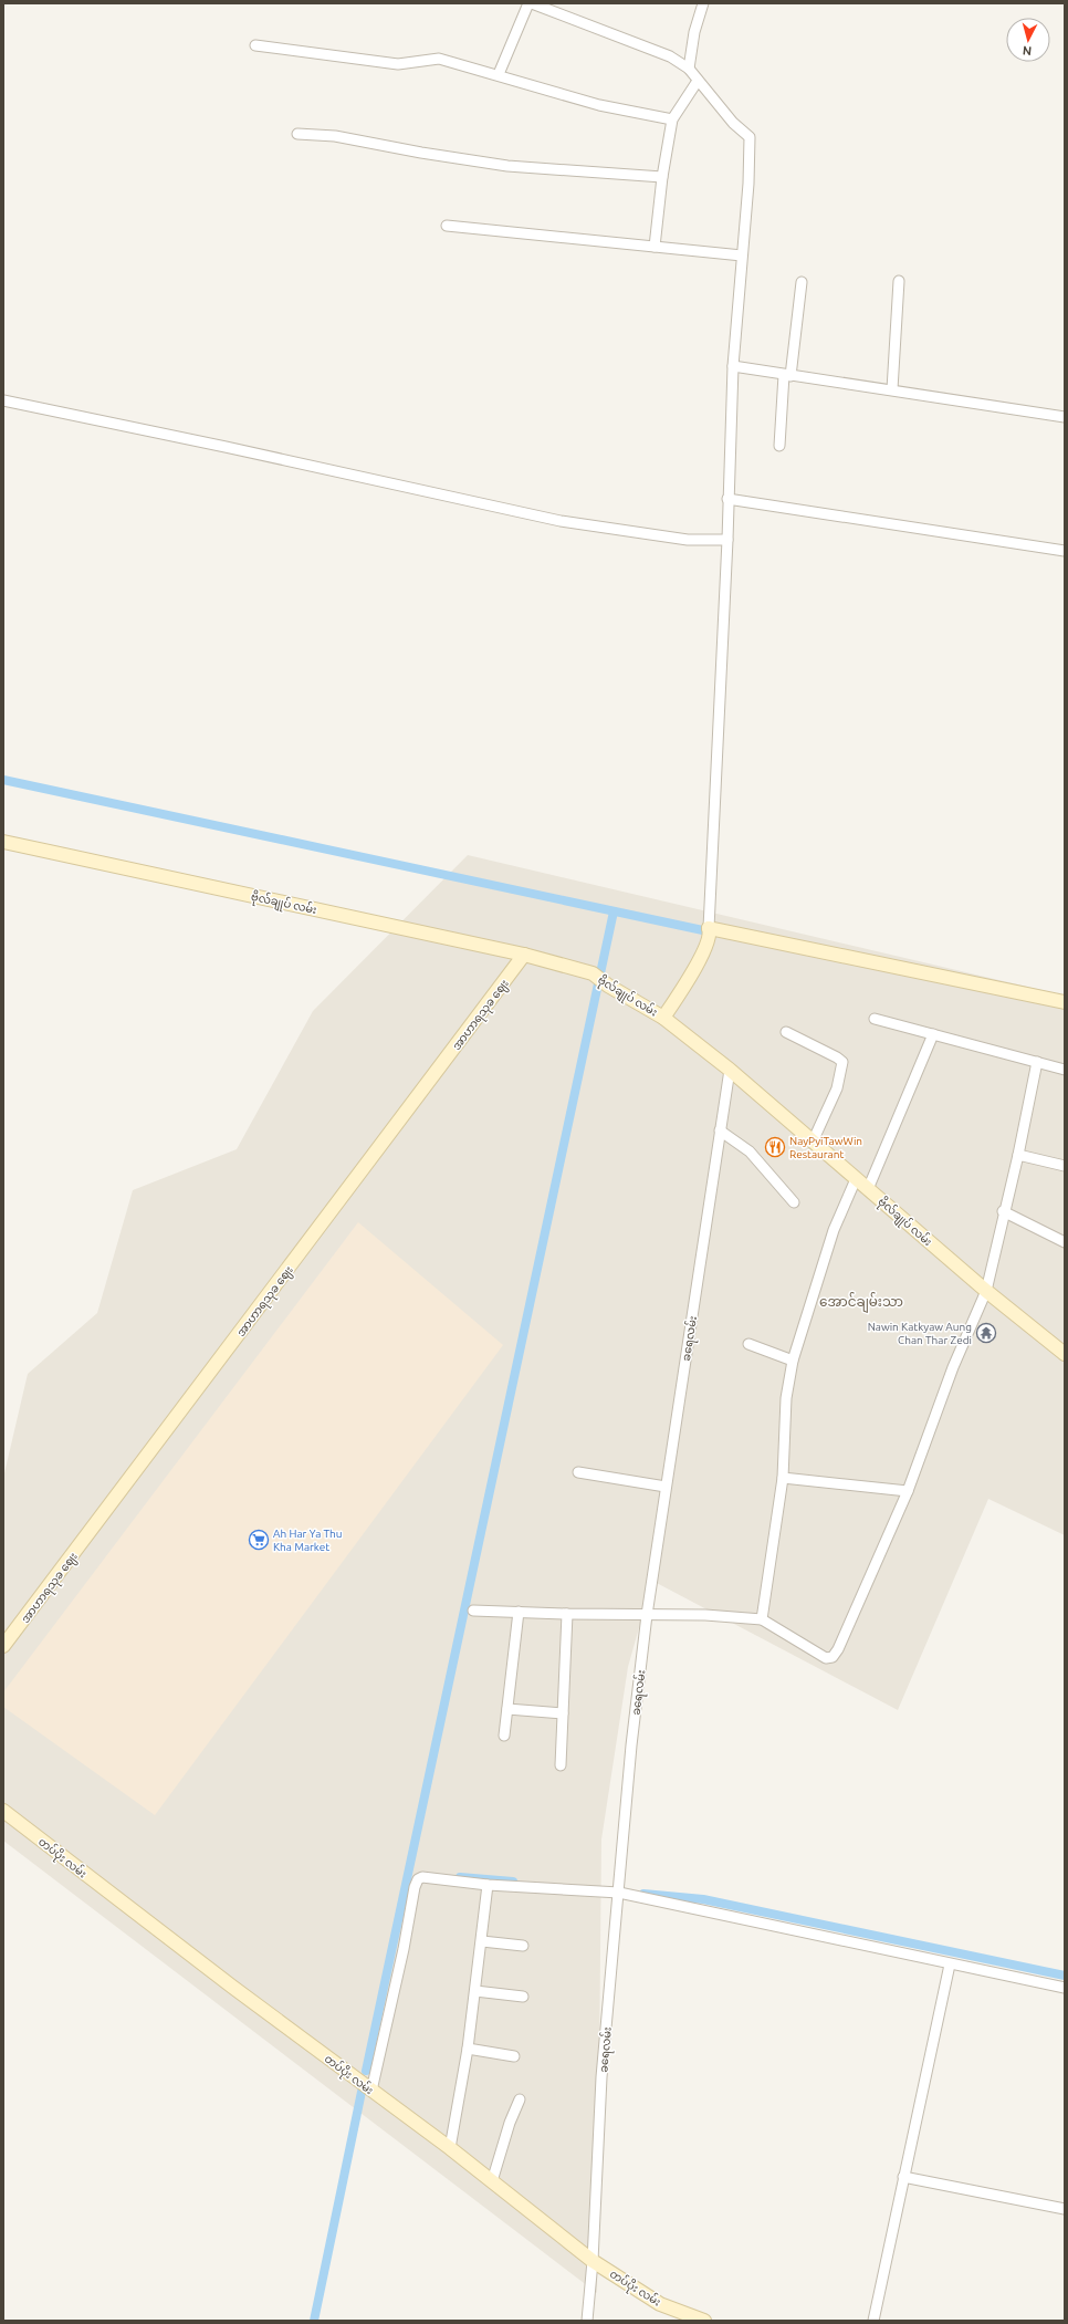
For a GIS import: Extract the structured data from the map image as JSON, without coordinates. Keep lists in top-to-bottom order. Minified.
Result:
{"streets":{"street":["ဗိုလ်ချုပ် လမ်း","အာဟာရသုခ ဈေး","ခရေလမ်း","တပ်ပိုး လမ်း"]},"crossings":[["ဗိုလ်ချုပ် လမ်း","အာဟာရသုခ ဈေး"],["ဗိုလ်ချုပ် လမ်း","ခရေလမ်း"],["ခရေလမ်း","တပ်ပိုး လမ်း"]],"districts":["အောင်ချမ်းသာ"],"places":{"restaurant":["NayPyiTawWin Restaurant"],"temple":["Nawin Katkyaw Aung Chan Thar Zedi"],"supermarket":["Ah Har Ya Thu Kha Market"]},"north":"bottom"}
